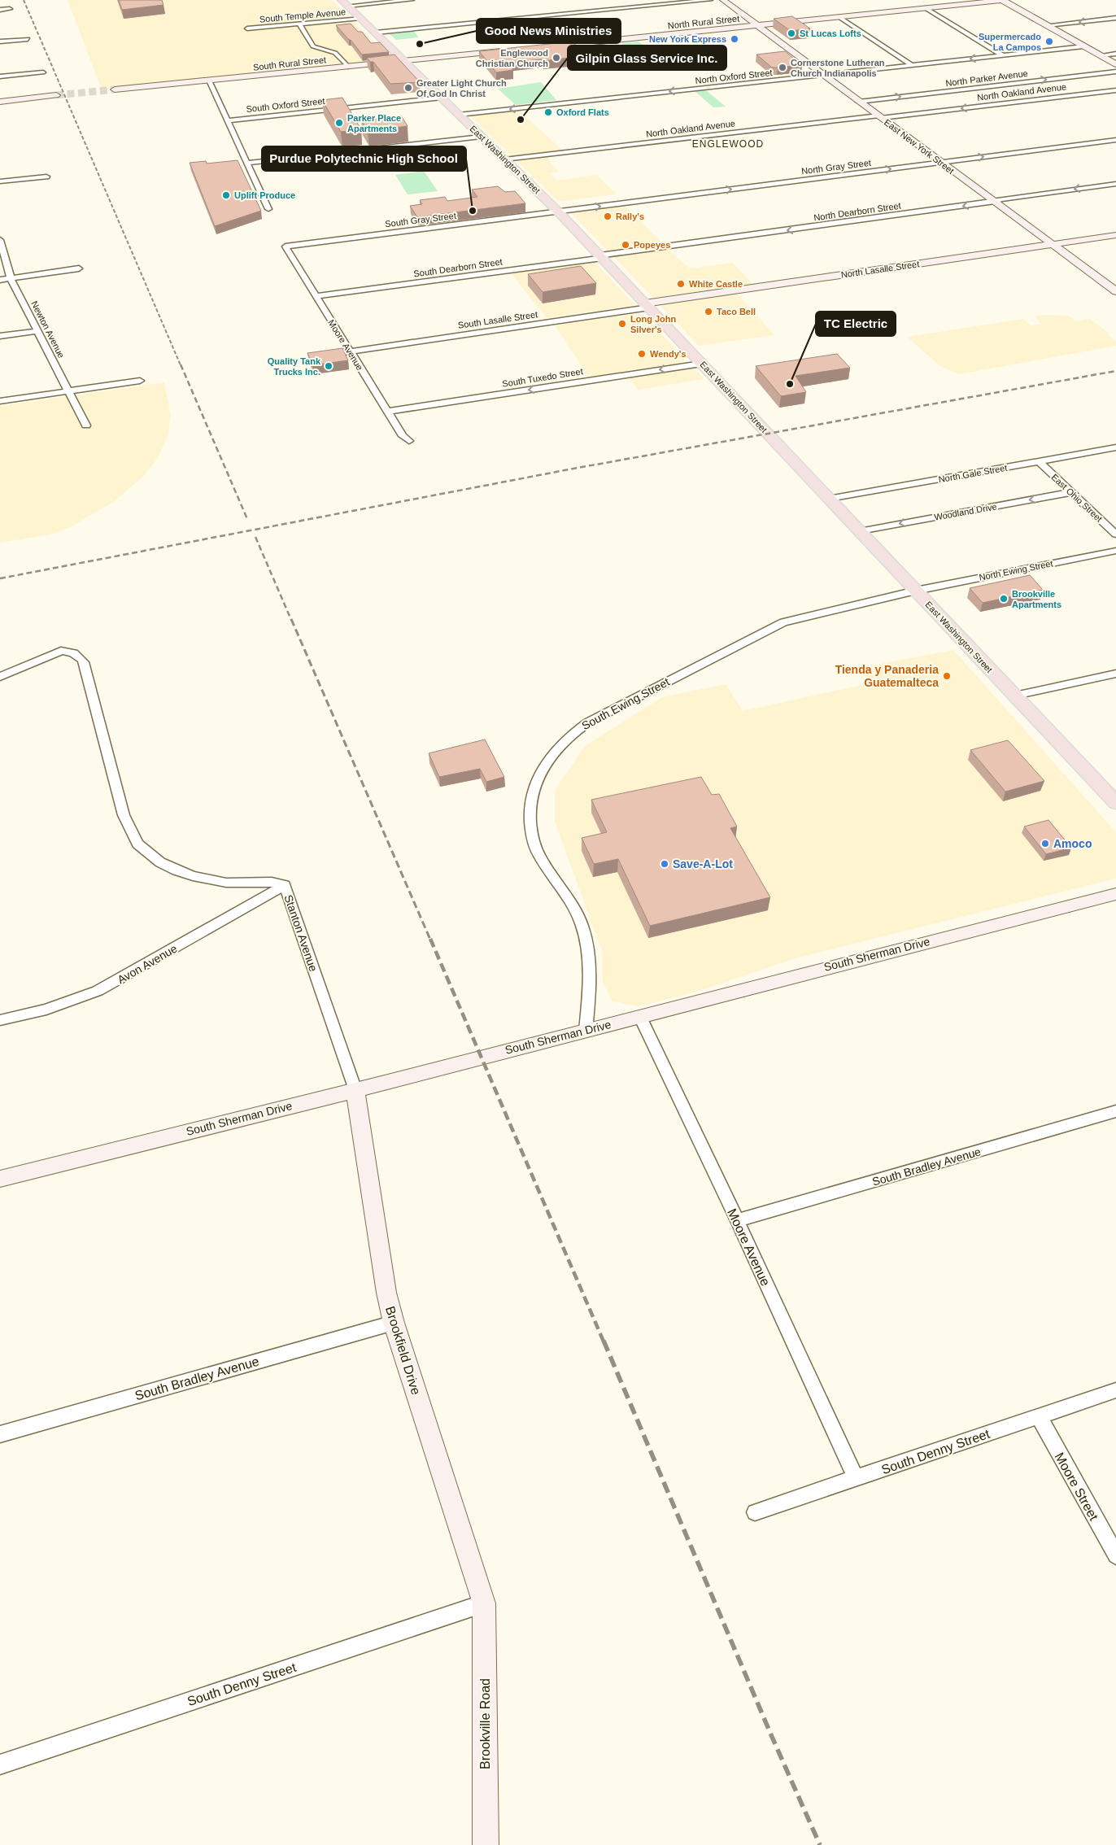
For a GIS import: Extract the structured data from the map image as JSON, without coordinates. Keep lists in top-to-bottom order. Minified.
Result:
{"streets":{"main road":["North Rural Street","South Rural Street","East New York Street","East Washington Street","North Lasalle Street","South Sherman Drive","Brookfield Drive","Brookville Road"],"street":["South Temple Avenue","North Oxford Street","North Parker Avenue","North Oakland Avenue","South Oxford Street","North Gray Street","North Dearborn Street","South Gray Street","South Dearborn Street","South Lasalle Street","Newton Avenue","Moore Avenue","South Tuxedo Street","North Gale Street","East Ohio Street","Woodland Drive","North Ewing Street","South Ewing Street","Stanton Avenue","Avon Avenue","South Bradley Avenue","South Denny Street","Moore Street"]},"crossings":[["South Temple Avenue","East Washington Street"],["North Rural Street","East New York Street"],["South Rural Street","East Washington Street"],["North Oxford Street","East New York Street"],["North Oxford Street","East Washington Street"],["North Parker Avenue","East New York Street"],["North Oakland Avenue","East New York Street"],["North Oakland Avenue","East Washington Street"],["South Oxford Street","East Washington Street"],["East New York Street","North Gray Street"],["East New York Street","North Dearborn Street"],["East New York Street","North Lasalle Street"],["East Washington Street","North Gray Street"],["East Washington Street","North Dearborn Street"],["East Washington Street","South Gray Street"],["East Washington Street","South Dearborn Street"],["East Washington Street","North Lasalle Street"],["East Washington Street","South Lasalle Street"],["East Washington Street","South Tuxedo Street"],["East Washington Street","North Gale Street"],["East Washington Street","Woodland Drive"],["East Washington Street","North Ewing Street"],["East Washington Street","South Ewing Street"],["North Gray Street","South Gray Street"],["North Dearborn Street","South Dearborn Street"],["South Gray Street","Moore Avenue"],["South Dearborn Street","Moore Avenue"],["North Lasalle Street","South Lasalle Street"],["South Lasalle Street","Moore Avenue"],["Moore Avenue","South Tuxedo Street"],["Moore Avenue","South Sherman Drive"],["Moore Avenue","South Bradley Avenue"],["Moore Avenue","South Denny Street"],["North Gale Street","East Ohio Street"],["East Ohio Street","Woodland Drive"],["North Ewing Street","South Ewing Street"],["South Ewing Street","South Sherman Drive"],["Stanton Avenue","South Sherman Drive"],["Stanton Avenue","Avon Avenue"],["Stanton Avenue","Brookfield Drive"],["South Sherman Drive","Brookfield Drive"],["South Bradley Avenue","Brookfield Drive"],["Brookfield Drive","South Denny Street"],["Brookfield Drive","Brookville Road"],["South Denny Street","Moore Street"],["South Denny Street","Brookville Road"]],"one_way":["North Gray Street","North Dearborn Street","South Tuxedo Street","Woodland Drive"],"districts":["ENGLEWOOD"],"places":["St Lucas Lofts","New York Express","Supermercado La Campos","Good News Ministries","Englewood Christian Church","Cornerstone Lutheran Church Indianapolis","Greater Light Church Of God In Christ","Oxford Flats","Gilpin Glass Service Inc.","Parker Place Apartments","Uplift Produce","Purdue Polytechnic High School","Rally's","Popeyes","White Castle","Taco Bell","Long John Silver's","Wendy's","Quality Tank Trucks Inc.","TC Electric","Brookville Apartments","Tienda y Panaderia Guatemalteca","Amoco","Save-A-Lot"]}
